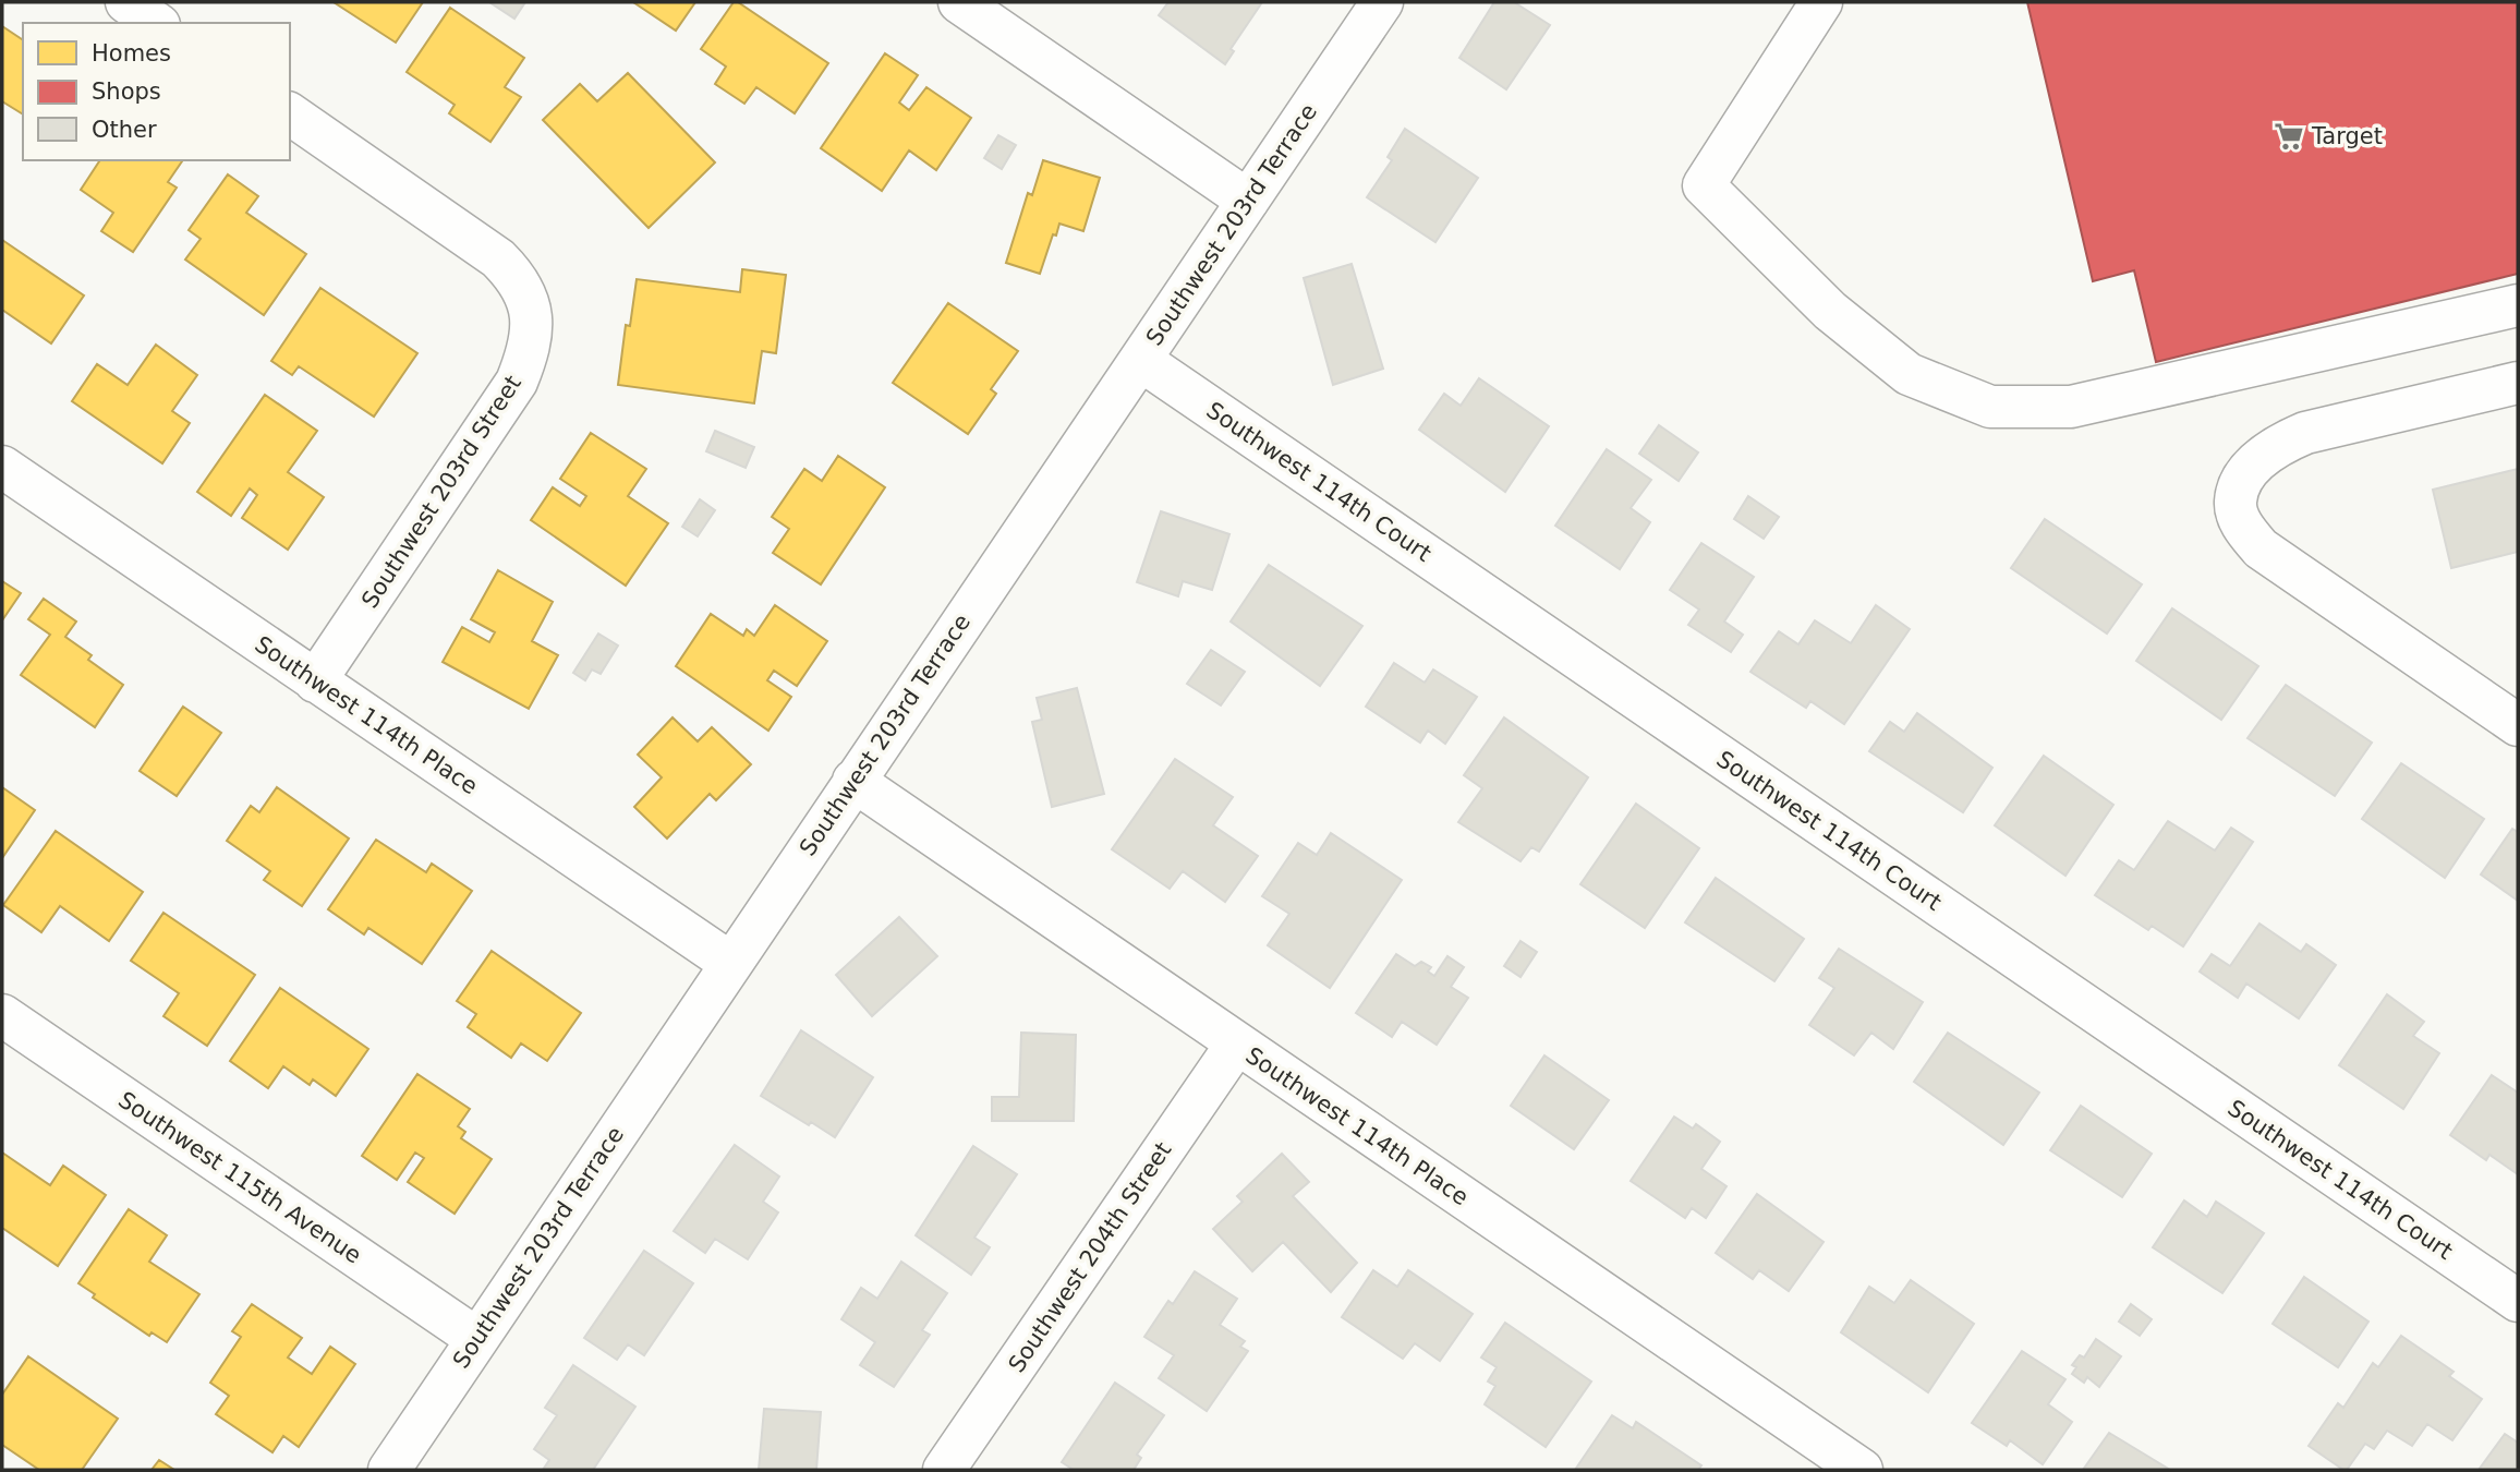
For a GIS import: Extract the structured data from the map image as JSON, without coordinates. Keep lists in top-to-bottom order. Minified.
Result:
{"streets":{"street":["Southwest 203rd Terrace","Southwest 114th Court","Southwest 203rd Street","Southwest 114th Place","Southwest 115th Avenue","Southwest 204th Street"]},"crossings":[["Southwest 203rd Terrace","Southwest 114th Court"],["Southwest 203rd Terrace","Southwest 114th Place"],["Southwest 203rd Terrace","Southwest 115th Avenue"],["Southwest 203rd Street","Southwest 114th Place"],["Southwest 114th Place","Southwest 204th Street"]],"places":{"supermarket":["Target"]},"legend":["Homes","Shops","Other"]}
